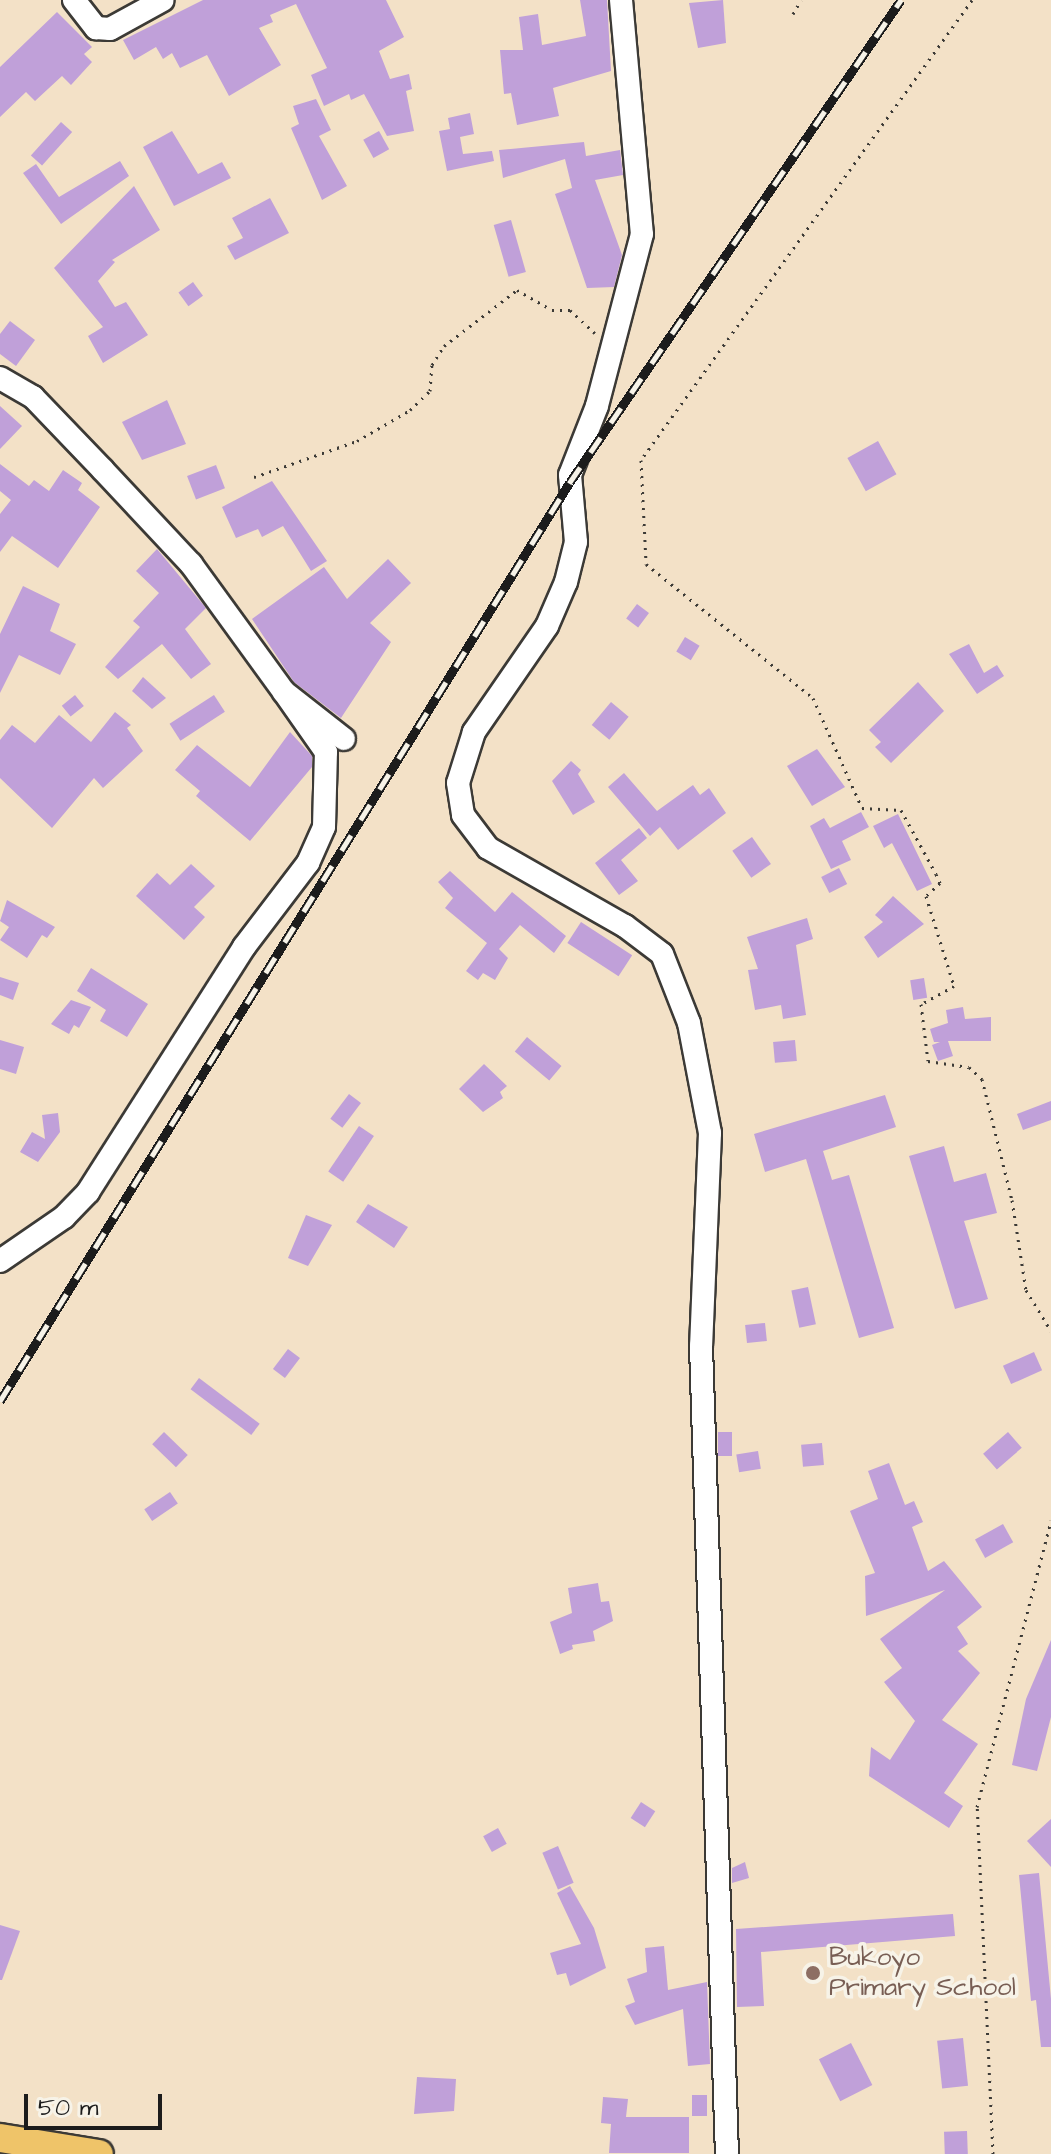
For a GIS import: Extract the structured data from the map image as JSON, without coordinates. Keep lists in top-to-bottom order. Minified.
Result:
{"places":["Bukoyo Primary School"],"scale_bar":"50 m"}
